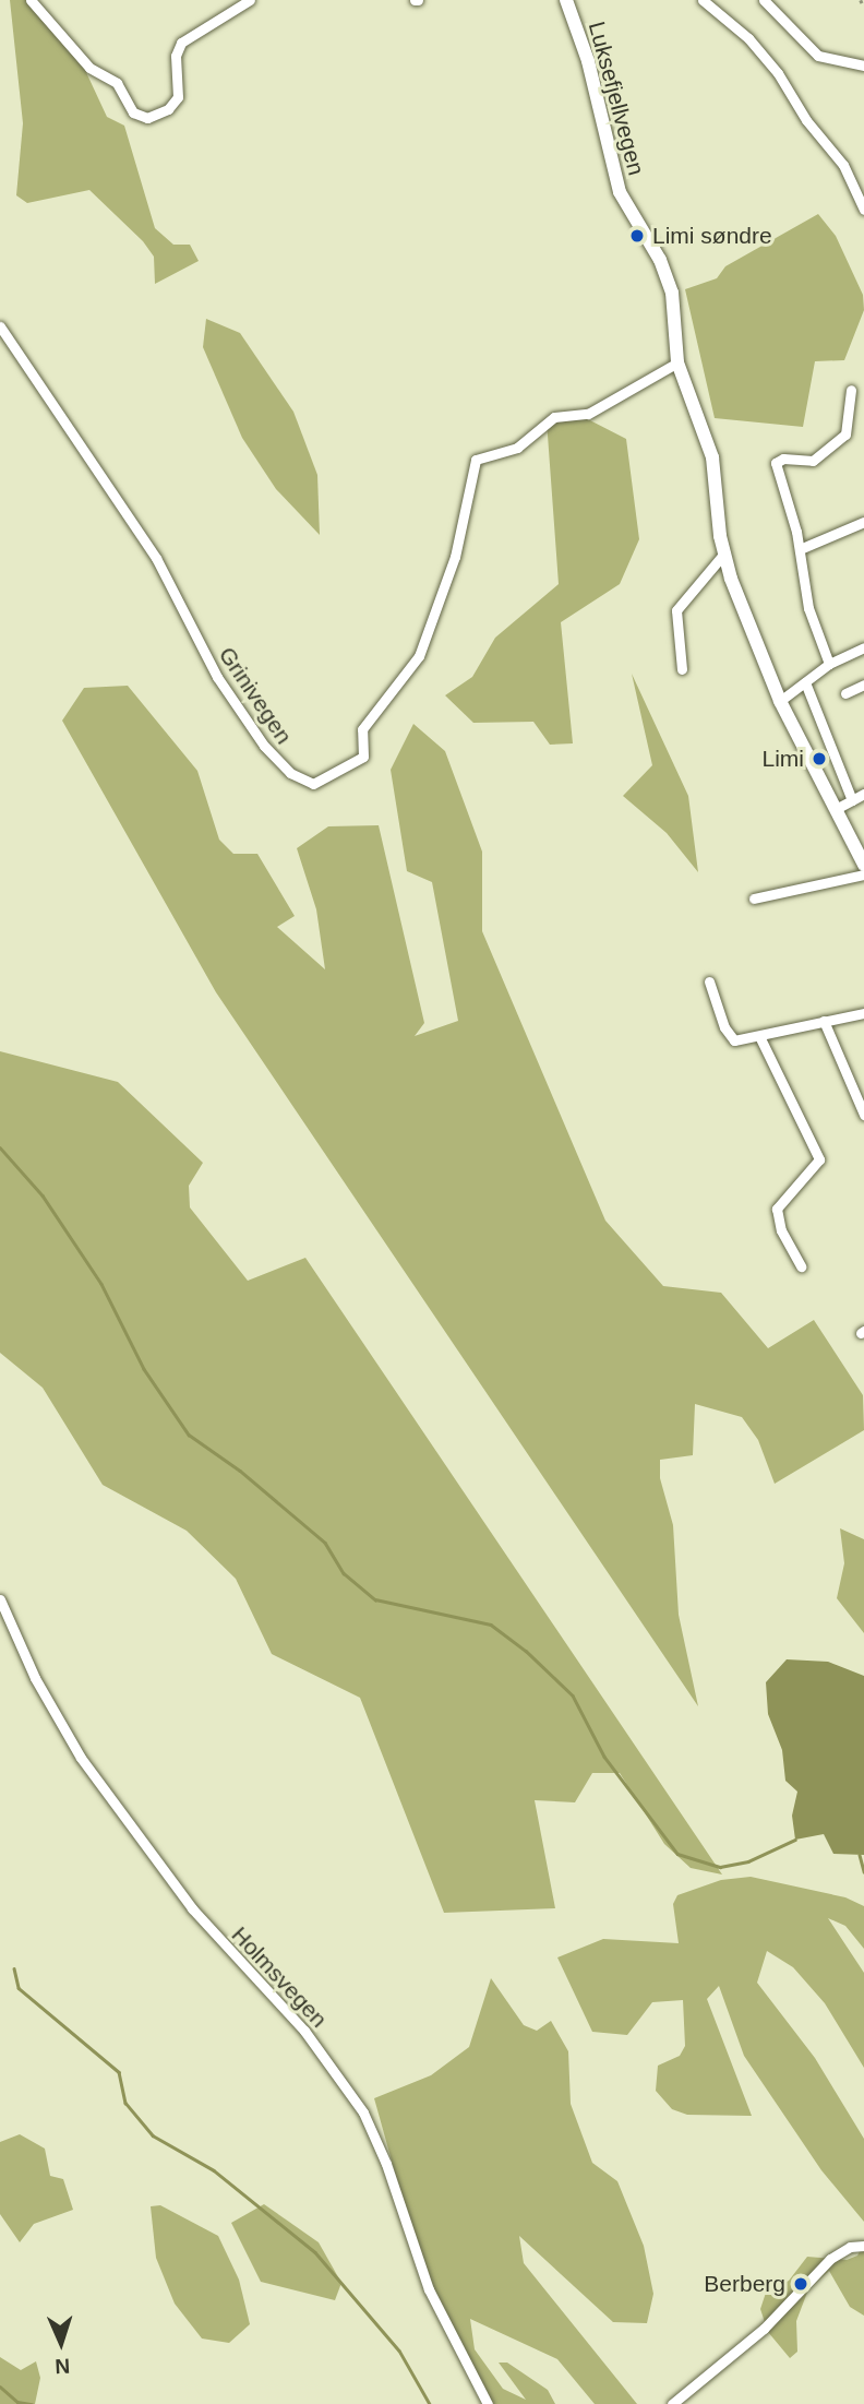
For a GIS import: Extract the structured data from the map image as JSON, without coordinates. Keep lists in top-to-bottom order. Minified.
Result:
{"streets":{"main road":["Luksefjellvegen"],"street":["Grinivegen","Holmsvegen"]},"crossings":[["Luksefjellvegen","Grinivegen"]],"places":["Limi søndre","Limi","Berberg"],"north":"bottom"}
